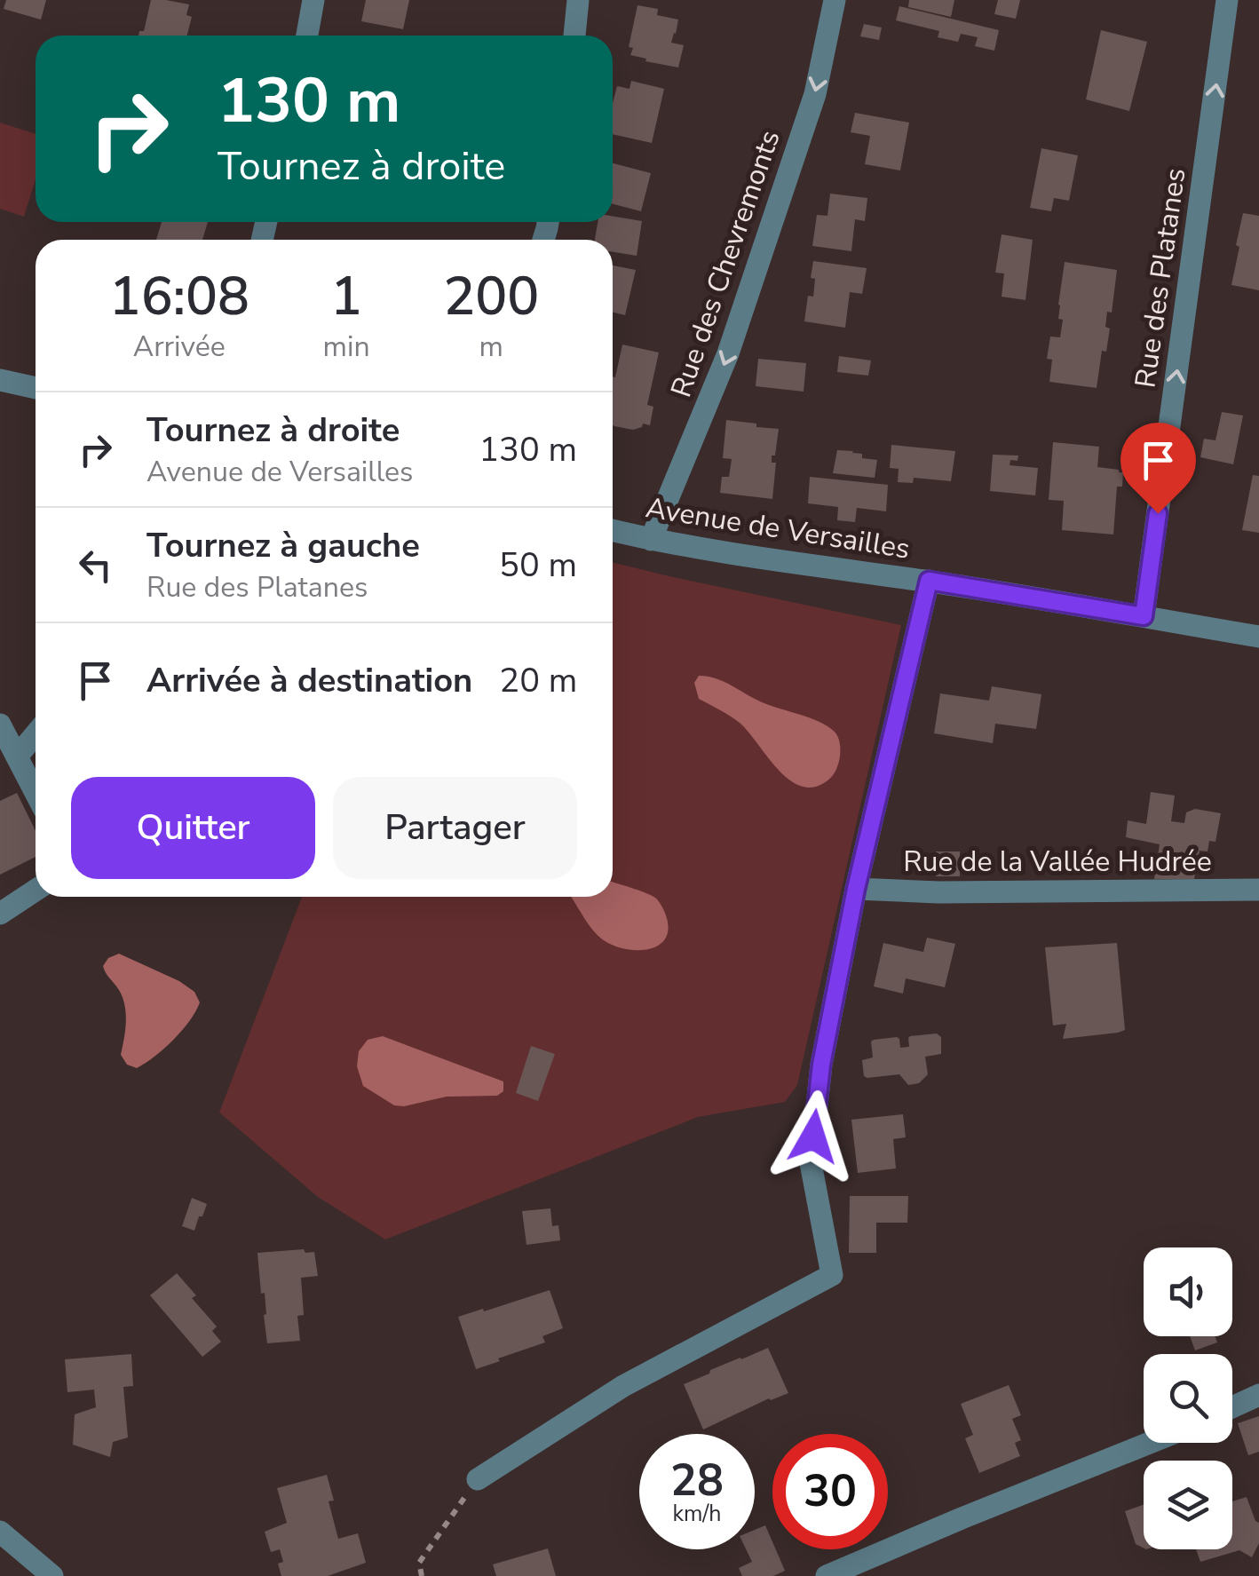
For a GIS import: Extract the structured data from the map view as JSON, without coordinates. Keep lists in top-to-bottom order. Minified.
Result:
{"streets":{"street":["Rue des Chevremonts","Rue des Platanes","Avenue de Versailles","Rue de la Vallée Hudrée"]},"crossings":[["Rue des Chevremonts","Avenue de Versailles"],["Rue des Platanes","Avenue de Versailles"],["Avenue de Versailles","Rue de la Vallée Hudrée"]],"one_way":["Rue des Chevremonts","Rue des Platanes"],"page":{"turn":["130 m","Tournez à droite"],"eta":["16:08","Arrivée","1","min","200","m"],"list":[{"name":"Tournez à droite","note":"Avenue de Versailles","value":"130 m"},{"name":"Tournez à gauche","note":"Rue des Platanes","value":"50 m"},{"name":"Arrivée à destination","value":"20 m"}],"buttons":["Quitter","Partager"],"speed":"28 km/h","limit":"30"}}
